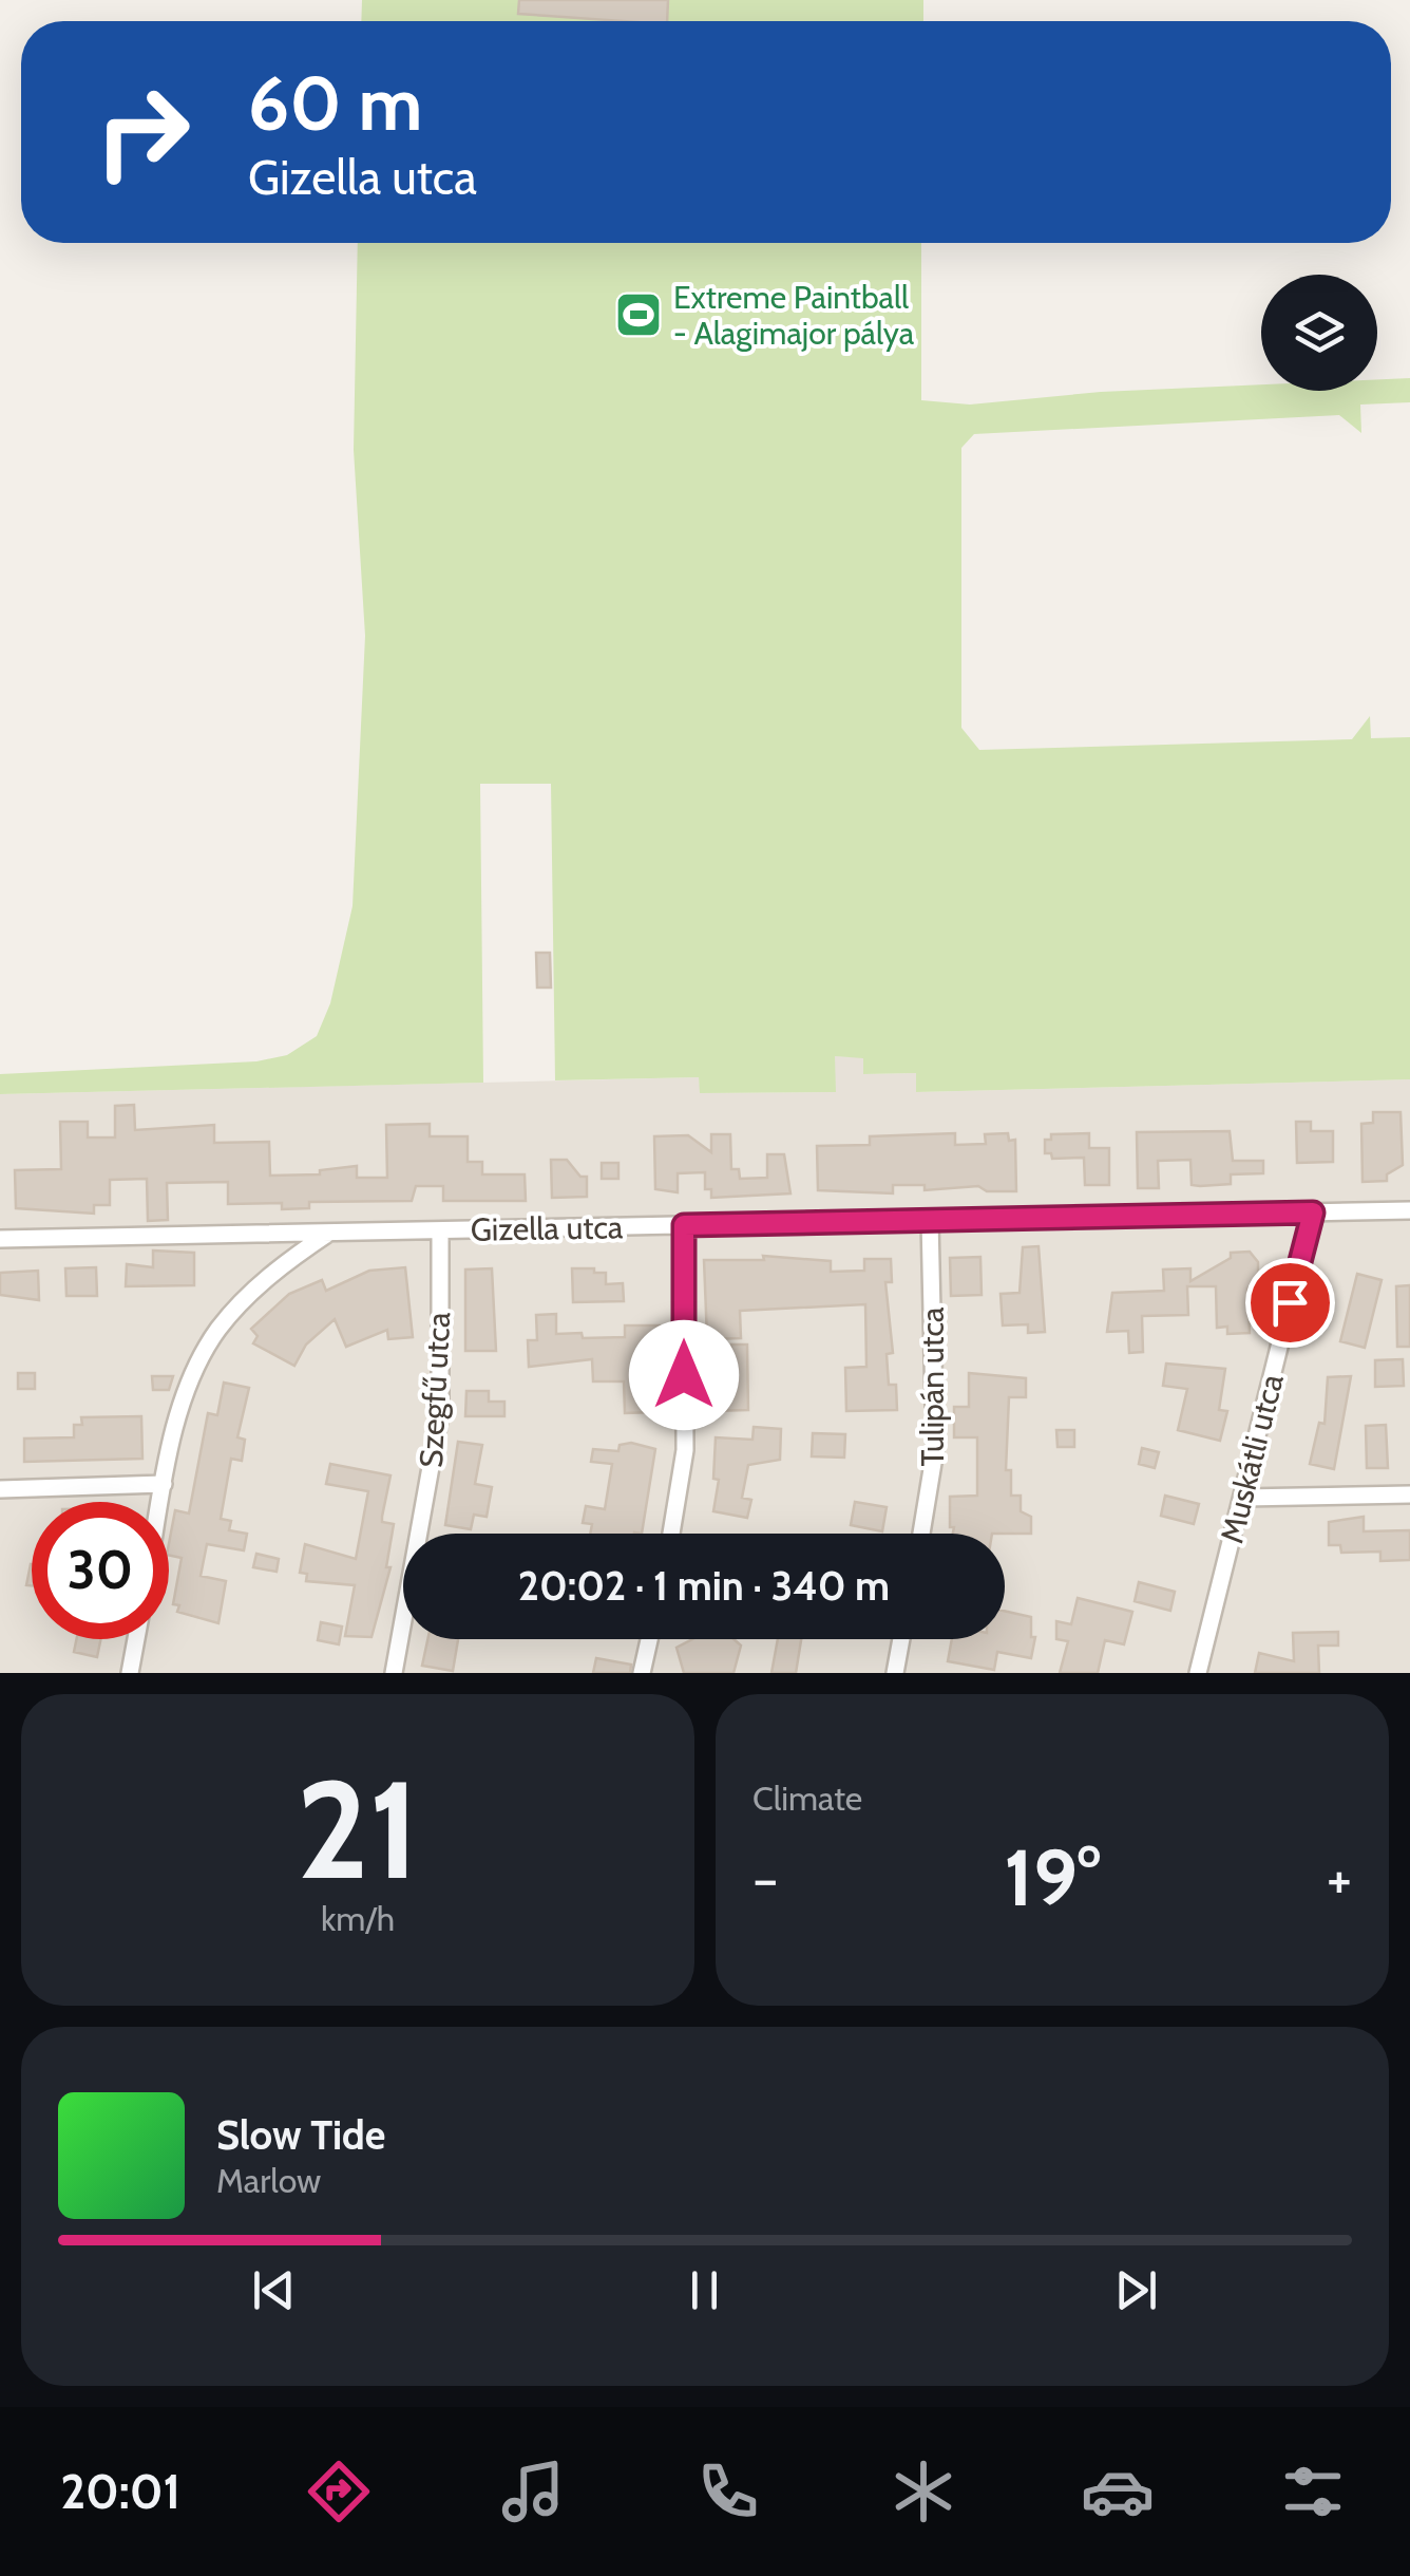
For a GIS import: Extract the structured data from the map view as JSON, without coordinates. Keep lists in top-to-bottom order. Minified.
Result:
{"streets":{"street":["Gizella utca","Tulipán utca","Szegfű utca","Muskátli utca"]},"crossings":[["Gizella utca","Tulipán utca"],["Gizella utca","Szegfű utca"],["Gizella utca","Muskátli utca"]],"places":{"sports":["Extreme Paintball - Alagimajor pálya"]},"page":{"turn":["60 m","Gizella utca"],"limit":"30","trip":"20:02 · 1 min · 340 m","tile":[["21","km/h"],"Climate"],"heat":["−","19°","+"],"song":["Slow Tide","Marlow"],"tabs":"20:01"}}
